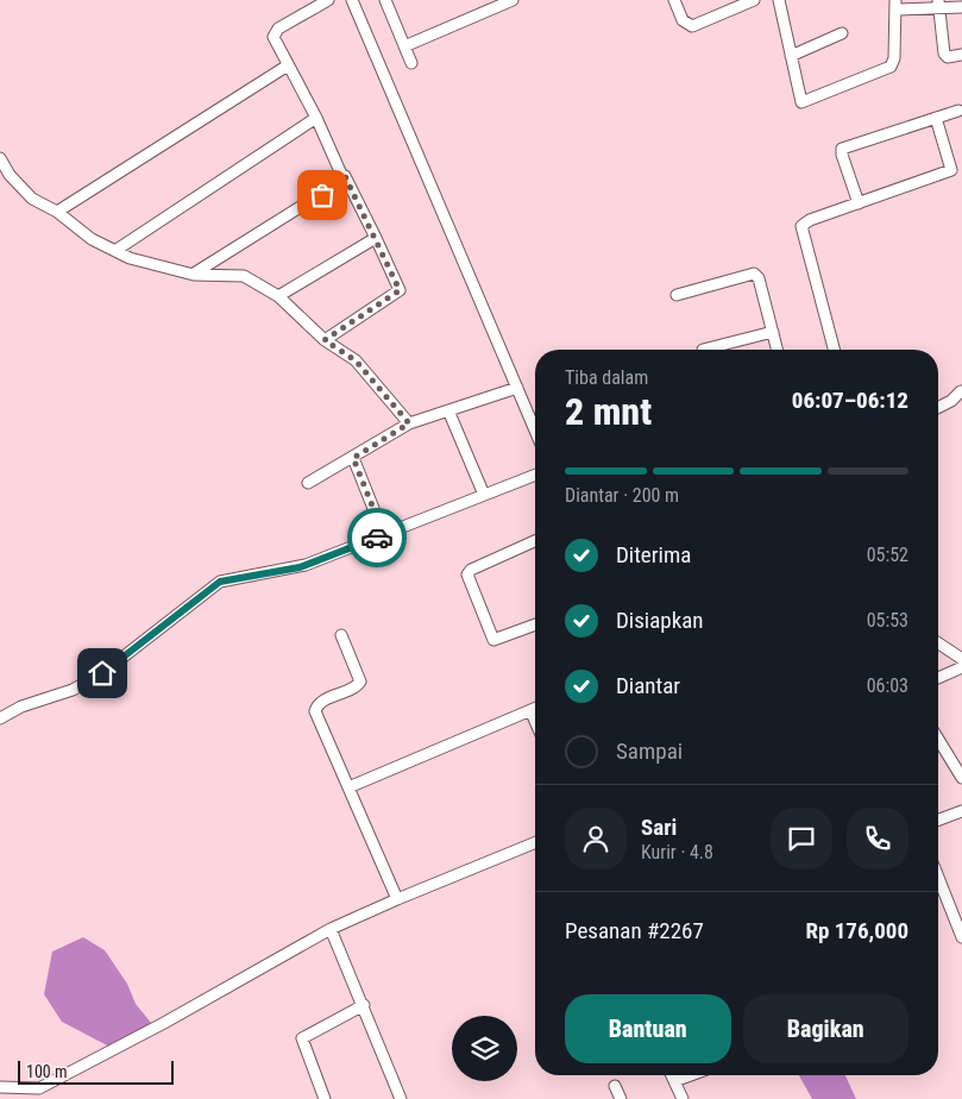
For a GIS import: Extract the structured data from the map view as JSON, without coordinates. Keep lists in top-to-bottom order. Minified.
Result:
{"scale_bar":"100 m","page":{"heading":["2 mnt","Tiba dalam","06:07–06:12"],"panel":["Sari","Kurir · 4.8","Pesanan #2267","Rp 176,000"],"bar":"Diantar · 200 m","list":[["Diterima","05:52"],["Disiapkan","05:53"],["Diantar","06:03"],"Sampai"],"buttons":["Bantuan","Bagikan"],"scale":"100 m"}}
